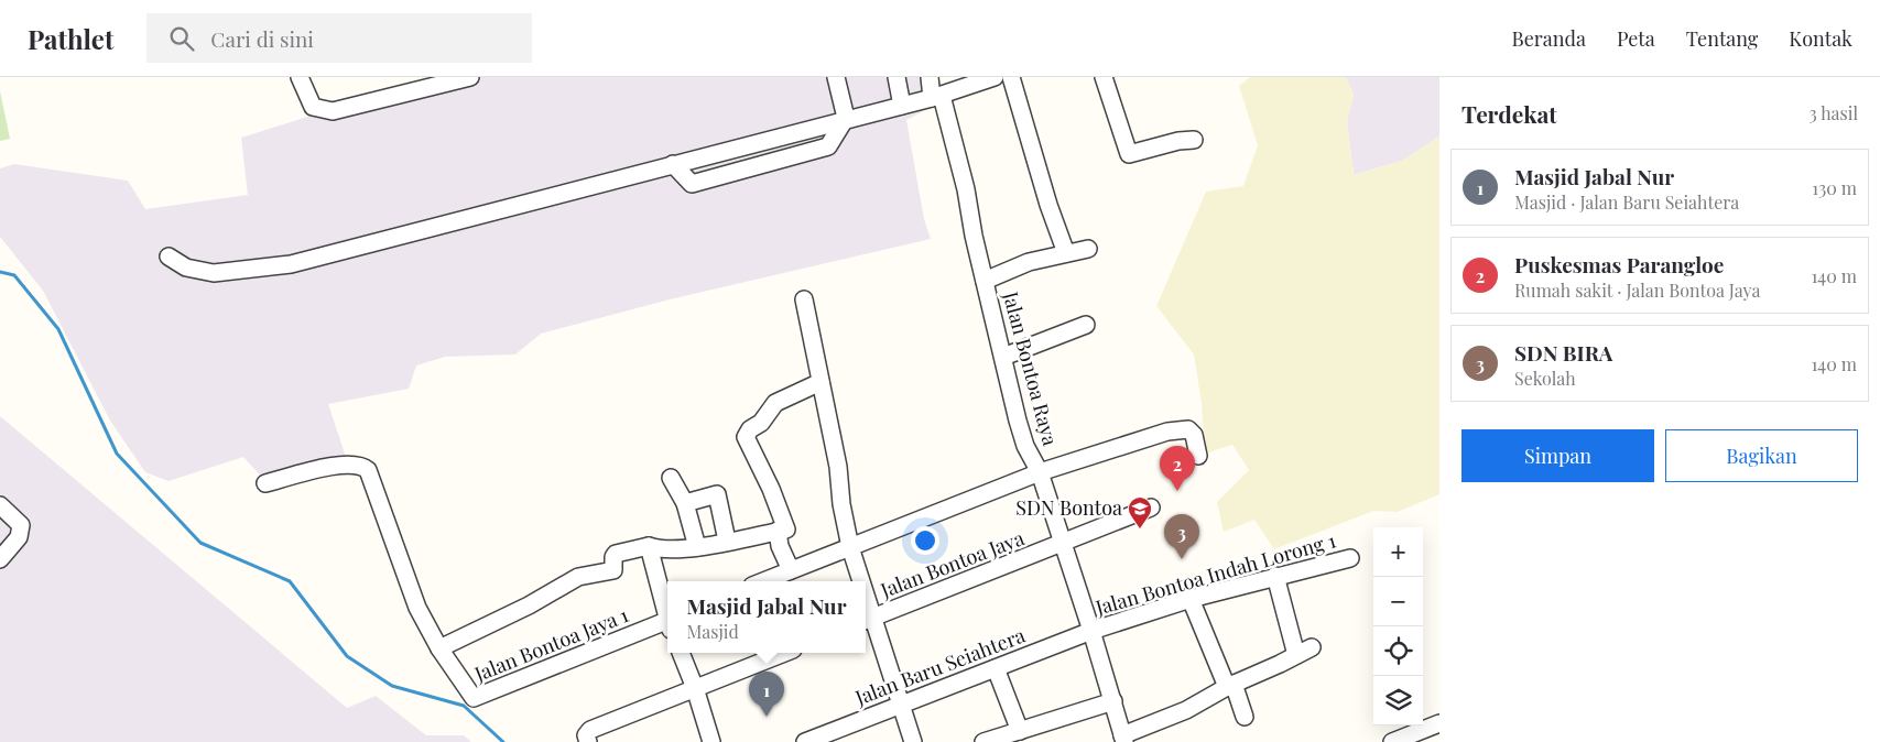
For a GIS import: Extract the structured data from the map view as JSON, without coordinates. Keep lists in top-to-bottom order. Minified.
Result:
{"streets":{"street":["Jalan Bontoa Raya","Jalan Bontoa Jaya","Jalan Bontoa Indah Lorong 1","Jalan Bontoa Jaya 1","Jalan Baru Seiahtera"]},"crossings":[["Jalan Bontoa Raya","Jalan Bontoa Jaya"],["Jalan Bontoa Raya","Jalan Bontoa Indah Lorong 1"],["Jalan Bontoa Raya","Jalan Baru Seiahtera"],["Jalan Bontoa Indah Lorong 1","Jalan Baru Seiahtera"]],"places":{"school or university":["SDN Bontoa"]},"page":{"header":"Pathlet","search":"Cari di sini","nav":["Beranda","Peta","Tentang","Kontak"],"heading":["Terdekat","3 hasil"],"list":[{"mark":"1","name":"Masjid Jabal Nur","note":"Masjid · Jalan Baru Seiahtera","value":"130 m"},{"mark":"2","name":"Puskesmas Parangloe","note":"Rumah sakit · Jalan Bontoa Jaya","value":"140 m"},{"mark":"3","name":"SDN BIRA","note":"Sekolah","value":"140 m"}],"buttons":["Simpan","Bagikan"],"pins":["2","3","1"],"map_buttons":["+","−"],"popup":["Masjid Jabal Nur","Masjid"]}}
